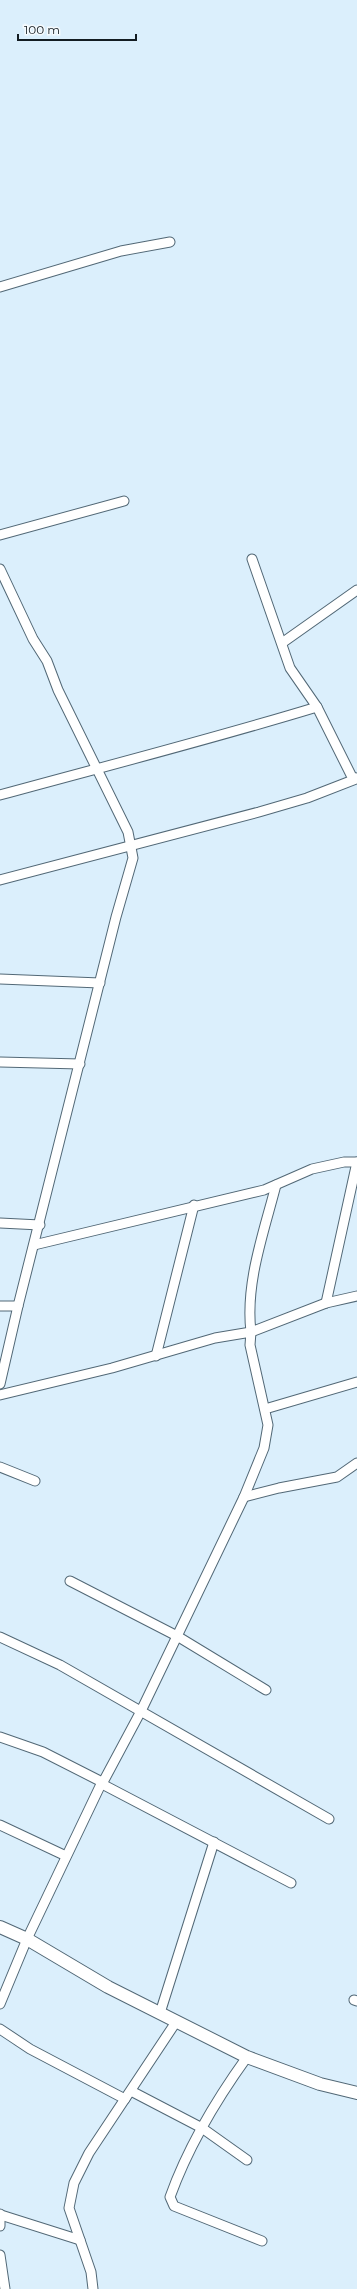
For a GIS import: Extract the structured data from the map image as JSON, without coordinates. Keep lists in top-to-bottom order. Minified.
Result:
{"scale_bar":"100 m"}
